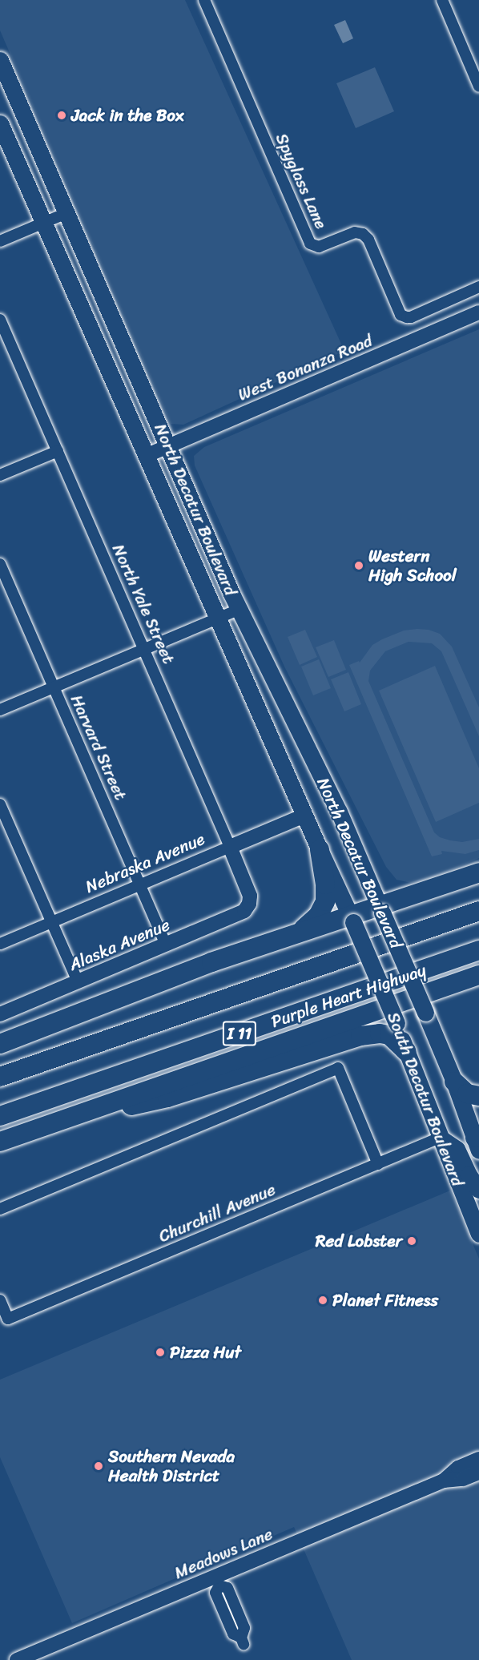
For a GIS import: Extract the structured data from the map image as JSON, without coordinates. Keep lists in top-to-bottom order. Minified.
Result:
{"streets":{"highway":["Purple Heart Highway","I 11"],"main road":["North Decatur Boulevard","South Decatur Boulevard"],"street":["Spyglass Lane","West Bonanza Road","North Yale Street","Harvard Street","Nebraska Avenue","Alaska Avenue","Churchill Avenue","Meadows Lane"]},"crossings":[["West Bonanza Road","North Decatur Boulevard"],["North Decatur Boulevard","Nebraska Avenue"],["North Decatur Boulevard","South Decatur Boulevard"],["North Yale Street","Nebraska Avenue"],["North Yale Street","Alaska Avenue"],["Harvard Street","Nebraska Avenue"],["Harvard Street","Alaska Avenue"],["South Decatur Boulevard","Churchill Avenue"]],"places":["Jack in the Box","Western High School","Red Lobster","Planet Fitness","Pizza Hut","Southern Nevada Health District"]}
